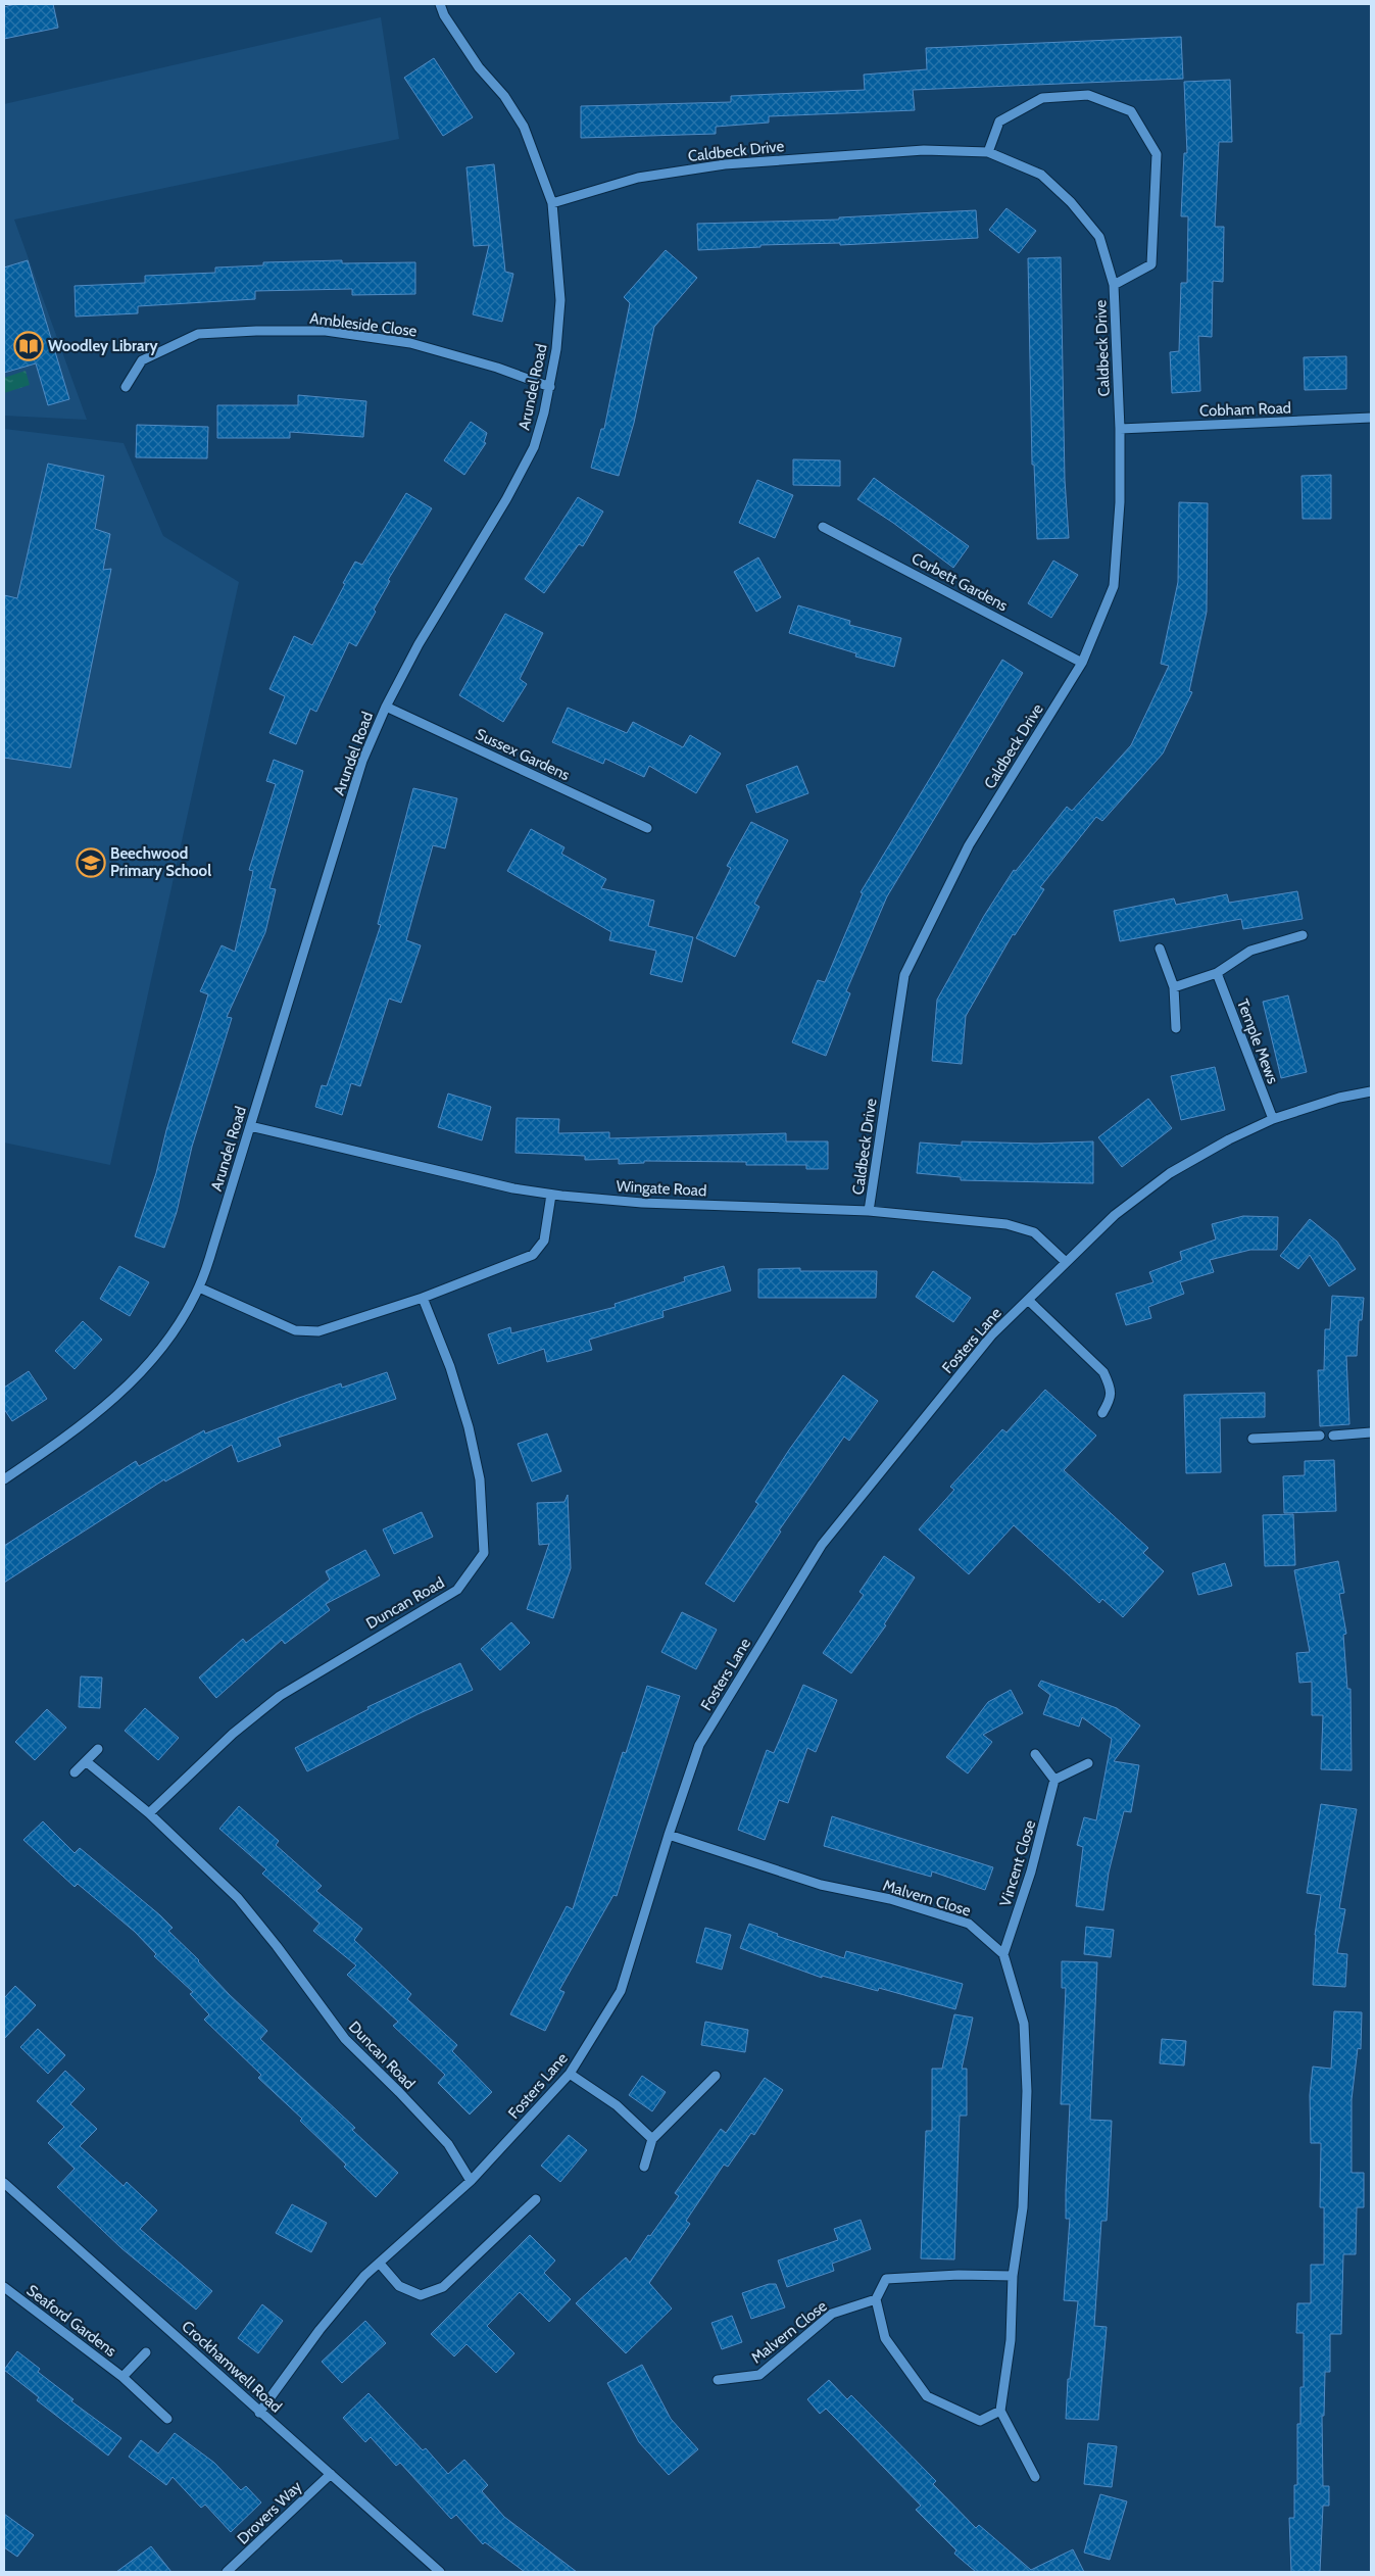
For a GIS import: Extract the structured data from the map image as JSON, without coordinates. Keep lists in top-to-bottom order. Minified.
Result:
{"streets":{"street":["Caldbeck Drive","Ambleside Close","Arundel Road","Cobham Road","Corbett Gardens","Sussex Gardens","Temple Mews","Wingate Road","Fosters Lane","Duncan Road","Vincent Close","Malvern Close","Seaford Gardens","Crockhamwell Road","Drovers Way"]},"crossings":[["Caldbeck Drive","Arundel Road"],["Caldbeck Drive","Cobham Road"],["Caldbeck Drive","Corbett Gardens"],["Caldbeck Drive","Wingate Road"],["Ambleside Close","Arundel Road"],["Arundel Road","Sussex Gardens"],["Arundel Road","Wingate Road"],["Temple Mews","Fosters Lane"],["Wingate Road","Fosters Lane"],["Fosters Lane","Duncan Road"],["Fosters Lane","Malvern Close"],["Fosters Lane","Crockhamwell Road"],["Vincent Close","Malvern Close"],["Crockhamwell Road","Drovers Way"]],"places":{"library":["Woodley Library"],"school or university":["Beechwood Primary School"]}}
